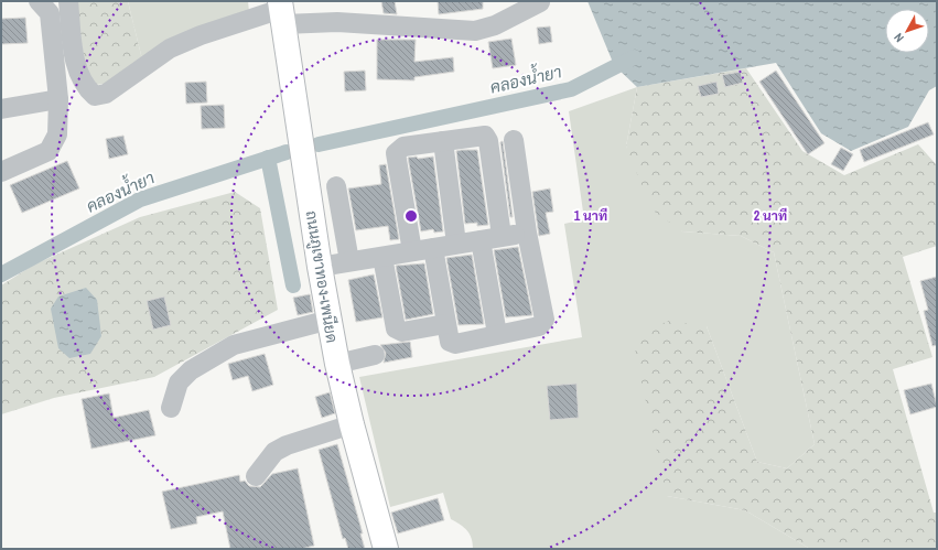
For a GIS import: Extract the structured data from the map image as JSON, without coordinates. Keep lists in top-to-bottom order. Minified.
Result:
{"streets":{"main road":["ถนนภูเขาทอง-เพนียด"]},"water":["คลองน้ำยา"],"north":"bottom left","rings":["1 นาที","2 นาที"]}
